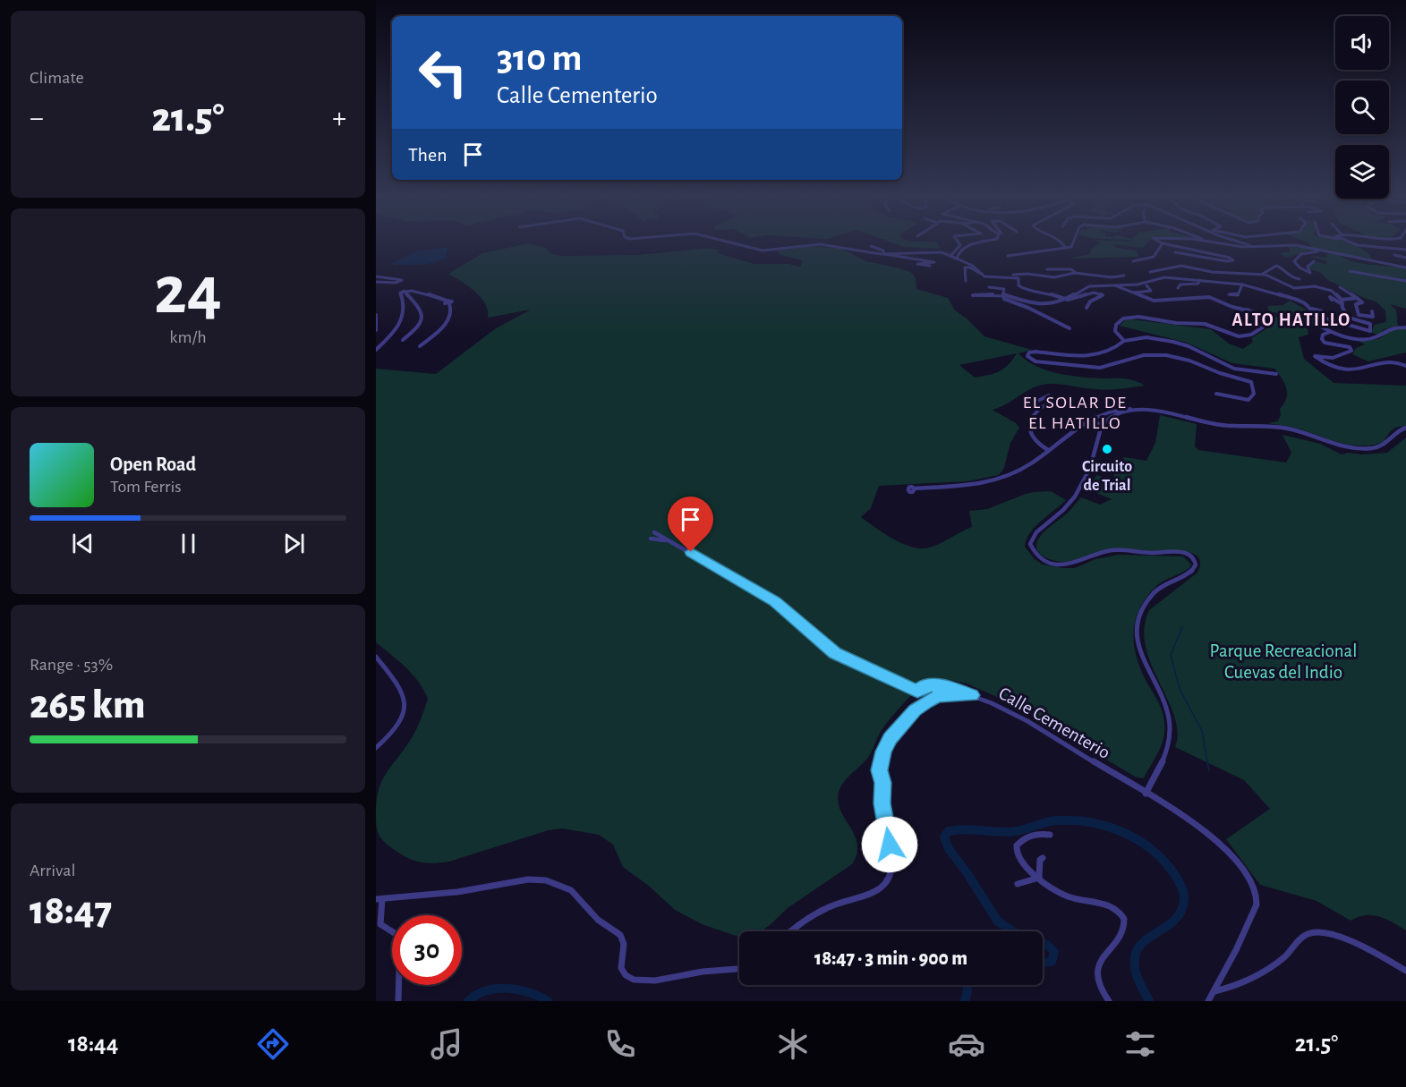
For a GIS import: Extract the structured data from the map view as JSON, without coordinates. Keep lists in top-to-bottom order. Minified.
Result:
{"streets":{"street":["Calle Cementerio"]},"districts":["ALTO HATILLO","EL SOLAR DE EL HATILLO"],"parks":["Parque Recreacional Cuevas del Indio"],"places":["Circuito de Trial"],"page":{"tile":["Climate",["24","km/h"],["Range · 53%","265 km"],["Arrival","18:47"]],"turn":["310 m","Calle Cementerio"],"heat":["−","21.5°","+"],"then":"Then","song":["Open Road","Tom Ferris"],"limit":"30","trip":"18:47 · 3 min · 900 m","tabs":["18:44","21.5°"]}}
